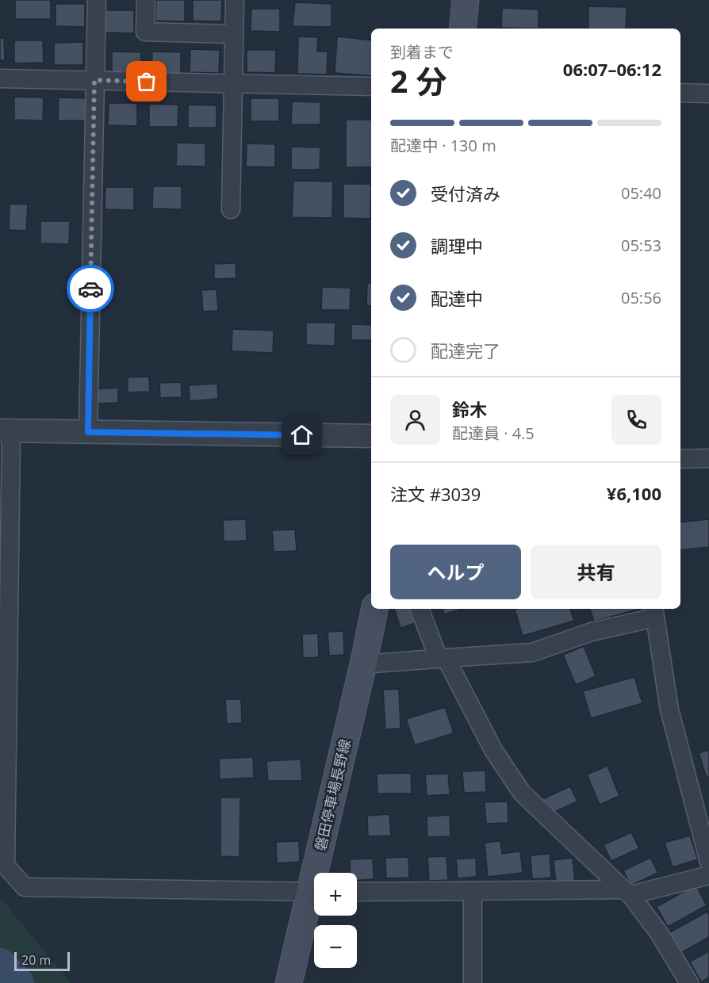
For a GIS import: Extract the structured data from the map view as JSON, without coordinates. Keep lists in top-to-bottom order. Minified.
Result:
{"streets":{"main road":["磐田停車場長野線"]},"scale_bar":"20 m","page":{"heading":["2 分","到着まで","06:07–06:12"],"panel":["鈴木","配達員 · 4.5","注文 #3039","¥6,100"],"bar":"配達中 · 130 m","list":[["受付済み","05:40"],["調理中","05:53"],["配達中","05:56"],"配達完了"],"buttons":["ヘルプ","共有"],"map_buttons":["+","−"],"scale":"20 m"}}
